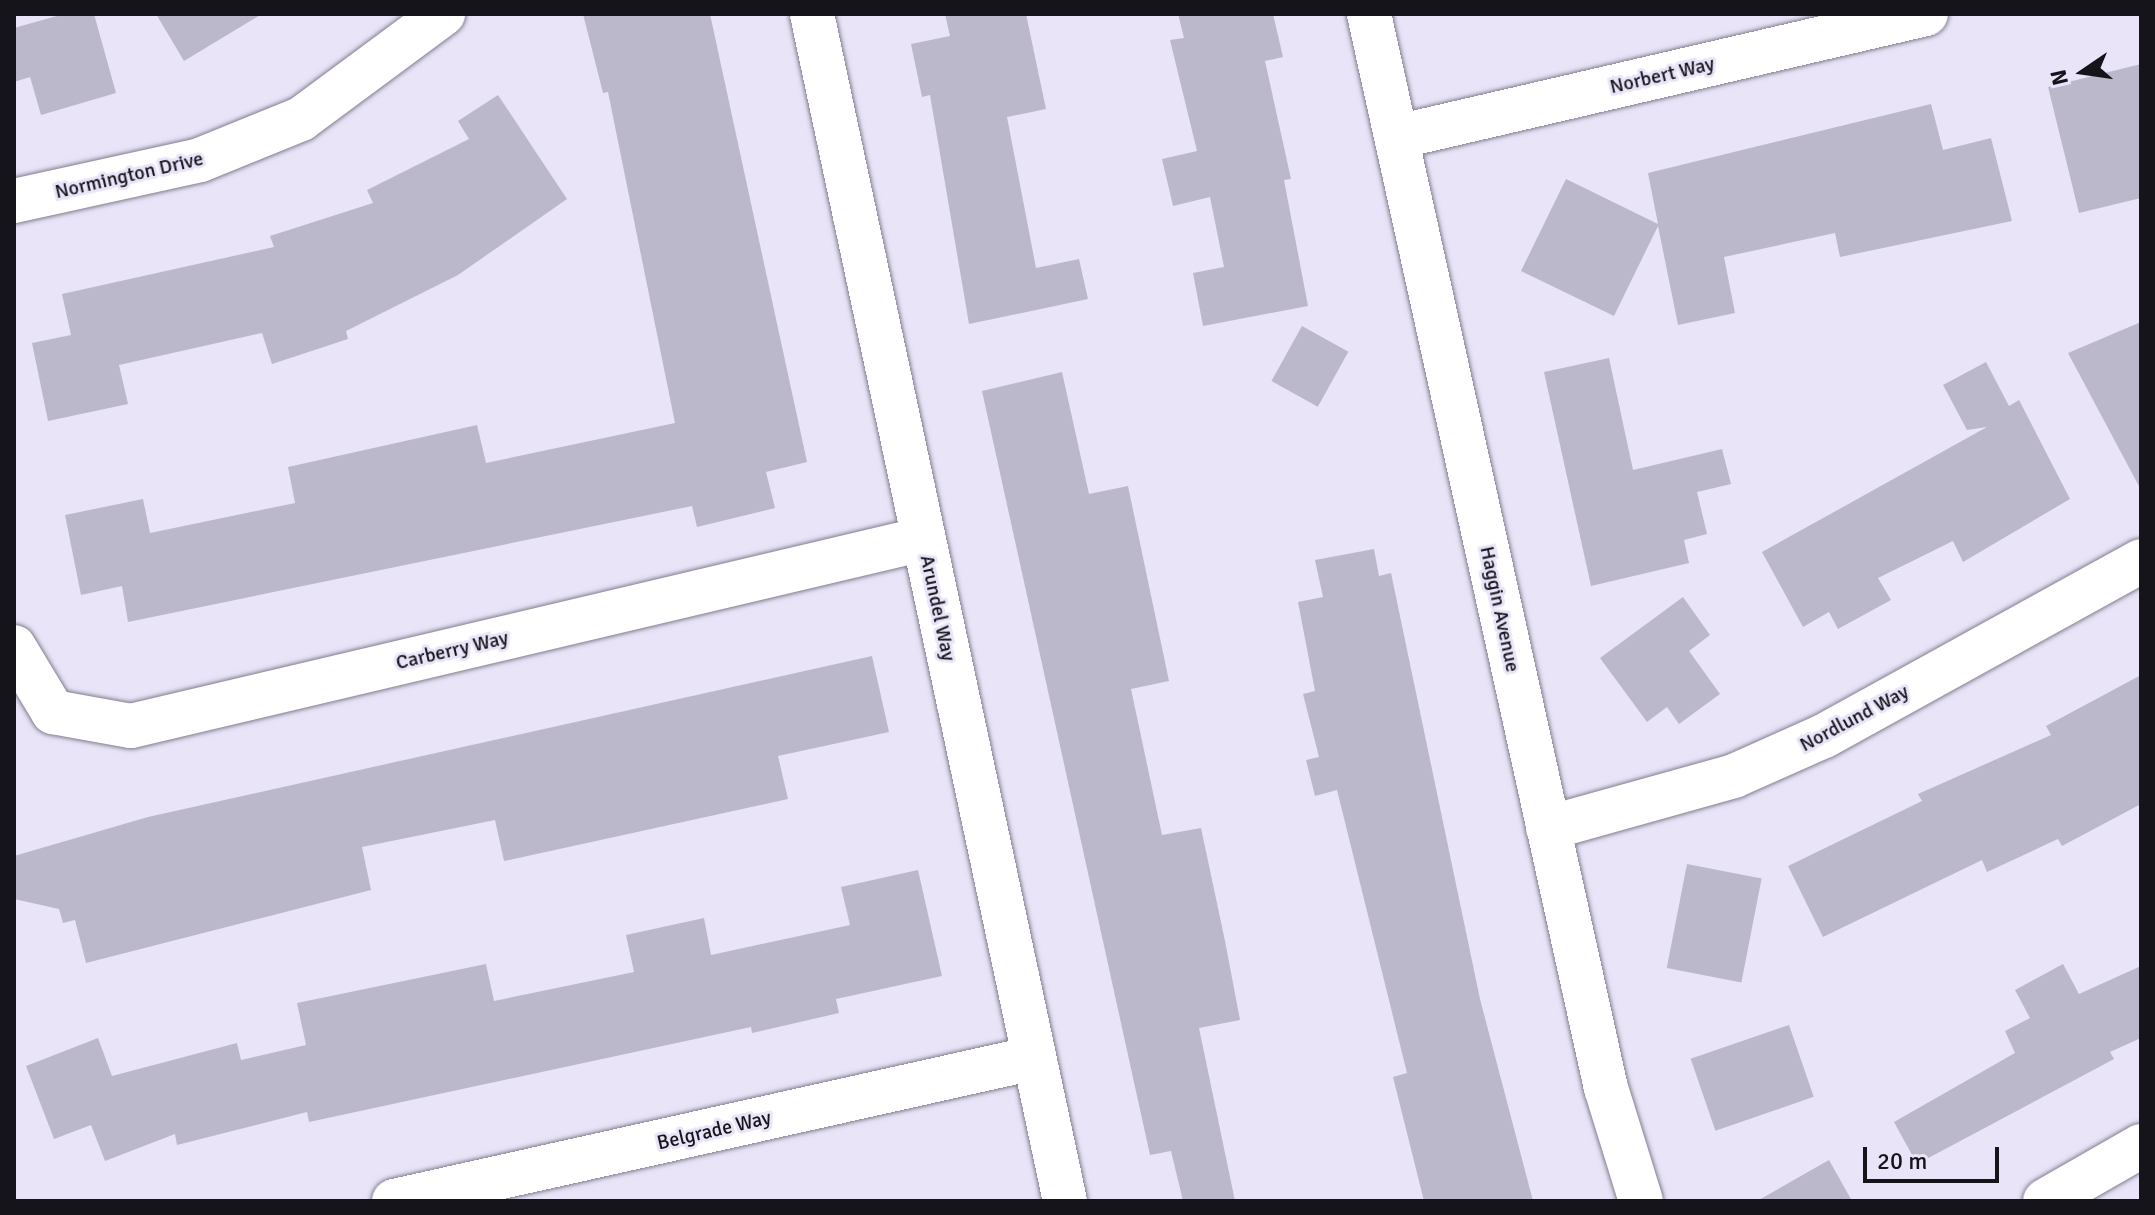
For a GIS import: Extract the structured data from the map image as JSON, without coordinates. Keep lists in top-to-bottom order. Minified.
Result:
{"streets":{"street":["Norbert Way","Normington Drive","Arundel Way","Haggin Avenue","Carberry Way","Nordlund Way","Belgrade Way"]},"crossings":[["Norbert Way","Haggin Avenue"],["Arundel Way","Carberry Way"],["Arundel Way","Belgrade Way"],["Haggin Avenue","Nordlund Way"]],"scale_bar":"20 m","north":"left"}
